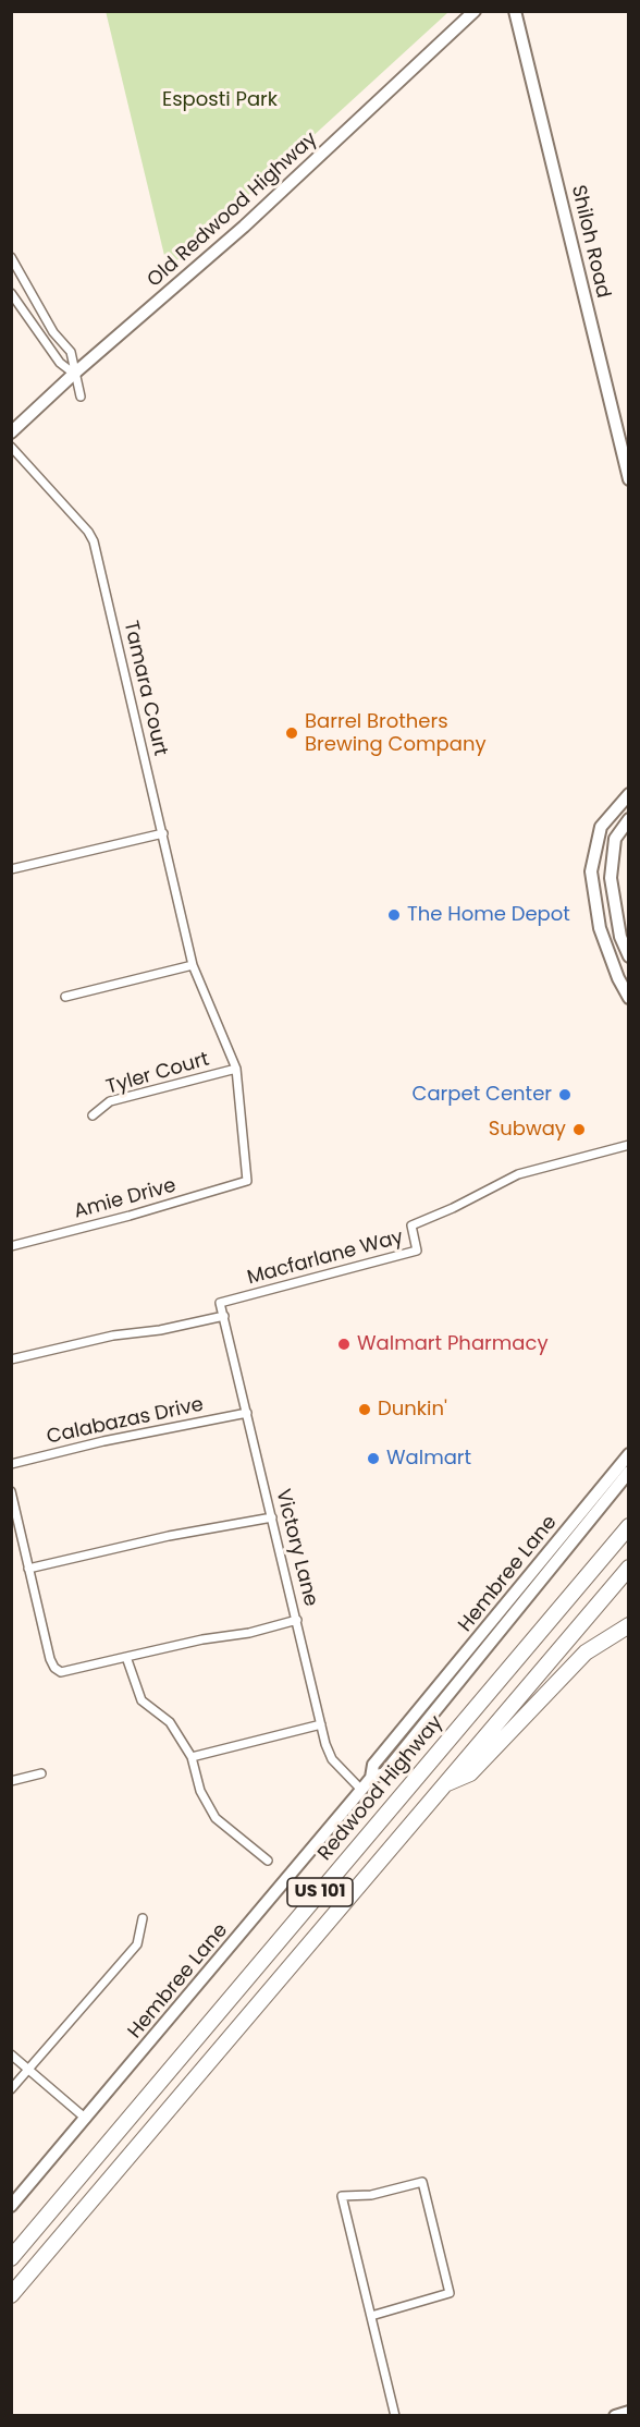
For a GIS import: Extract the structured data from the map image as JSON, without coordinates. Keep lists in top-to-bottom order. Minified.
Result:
{"streets":{"highway":["Redwood Highway","US 101"],"street":["Old Redwood Highway","Shiloh Road","Tamara Court","Tyler Court","Amie Drive","Macfarlane Way","Calabazas Drive","Victory Lane","Hembree Lane"]},"crossings":[["Tamara Court","Tyler Court"],["Tamara Court","Amie Drive"],["Macfarlane Way","Victory Lane"],["Calabazas Drive","Victory Lane"],["Victory Lane","Hembree Lane"]],"parks":["Esposti Park"],"places":["Barrel Brothers Brewing Company","The Home Depot","Carpet Center","Subway","Walmart Pharmacy","Dunkin'","Walmart"]}
